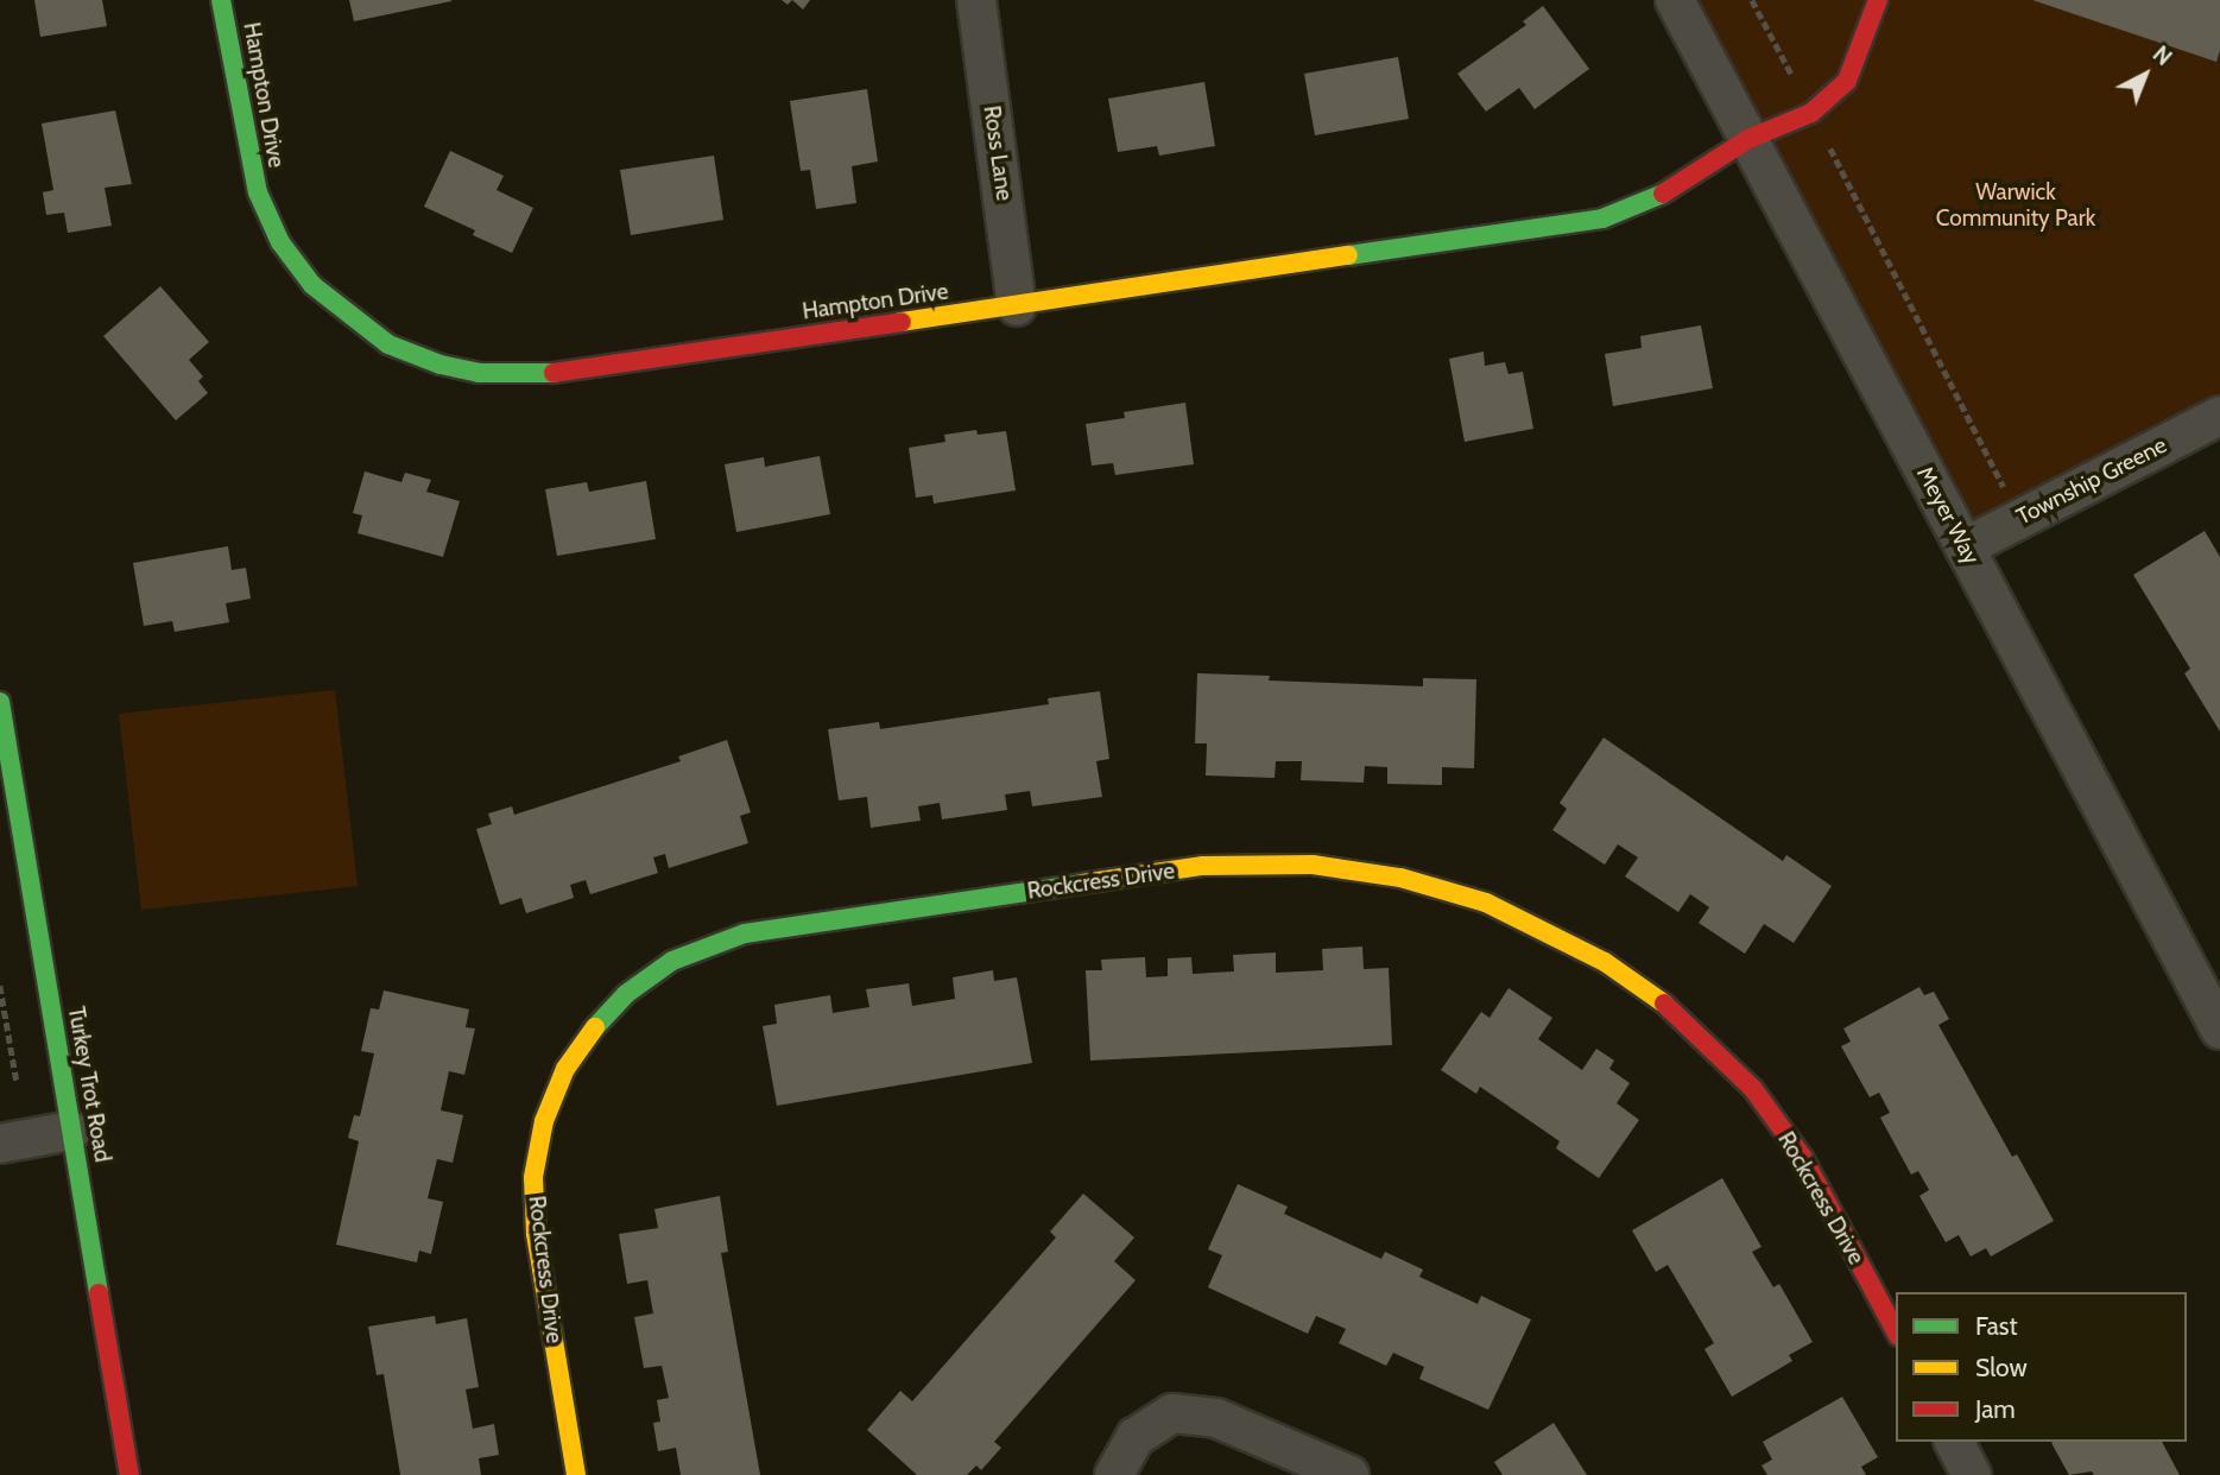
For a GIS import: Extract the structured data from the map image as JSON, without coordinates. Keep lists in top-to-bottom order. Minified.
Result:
{"streets":{"street":["Hampton Drive","Ross Lane","Township Greene","Meyer Way","Rockcress Drive","Turkey Trot Road"]},"crossings":[["Hampton Drive","Ross Lane"],["Hampton Drive","Meyer Way"],["Township Greene","Meyer Way"]],"parks":["Warwick Community Park"],"legend":["Fast","Slow","Jam"],"north":"top right"}
